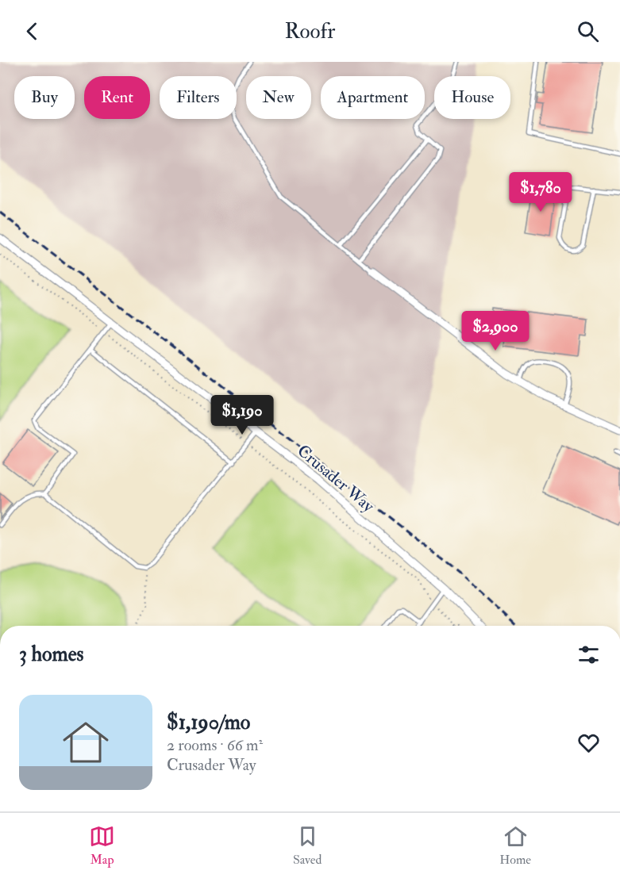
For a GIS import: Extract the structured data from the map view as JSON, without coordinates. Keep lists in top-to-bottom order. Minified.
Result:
{"streets":{"street":["Crusader Way"]},"page":{"header":"Roofr","chip":["Buy","Rent","Filters","New","Apartment","House"],"price":["$1,780","$2,900","$1,190"],"heading":"3 homes","list":[{"name":"$1,190/mo","note":"2 rooms · 66 m² · Crusader Way"}],"tabs":["Map","Saved","Home"]}}
